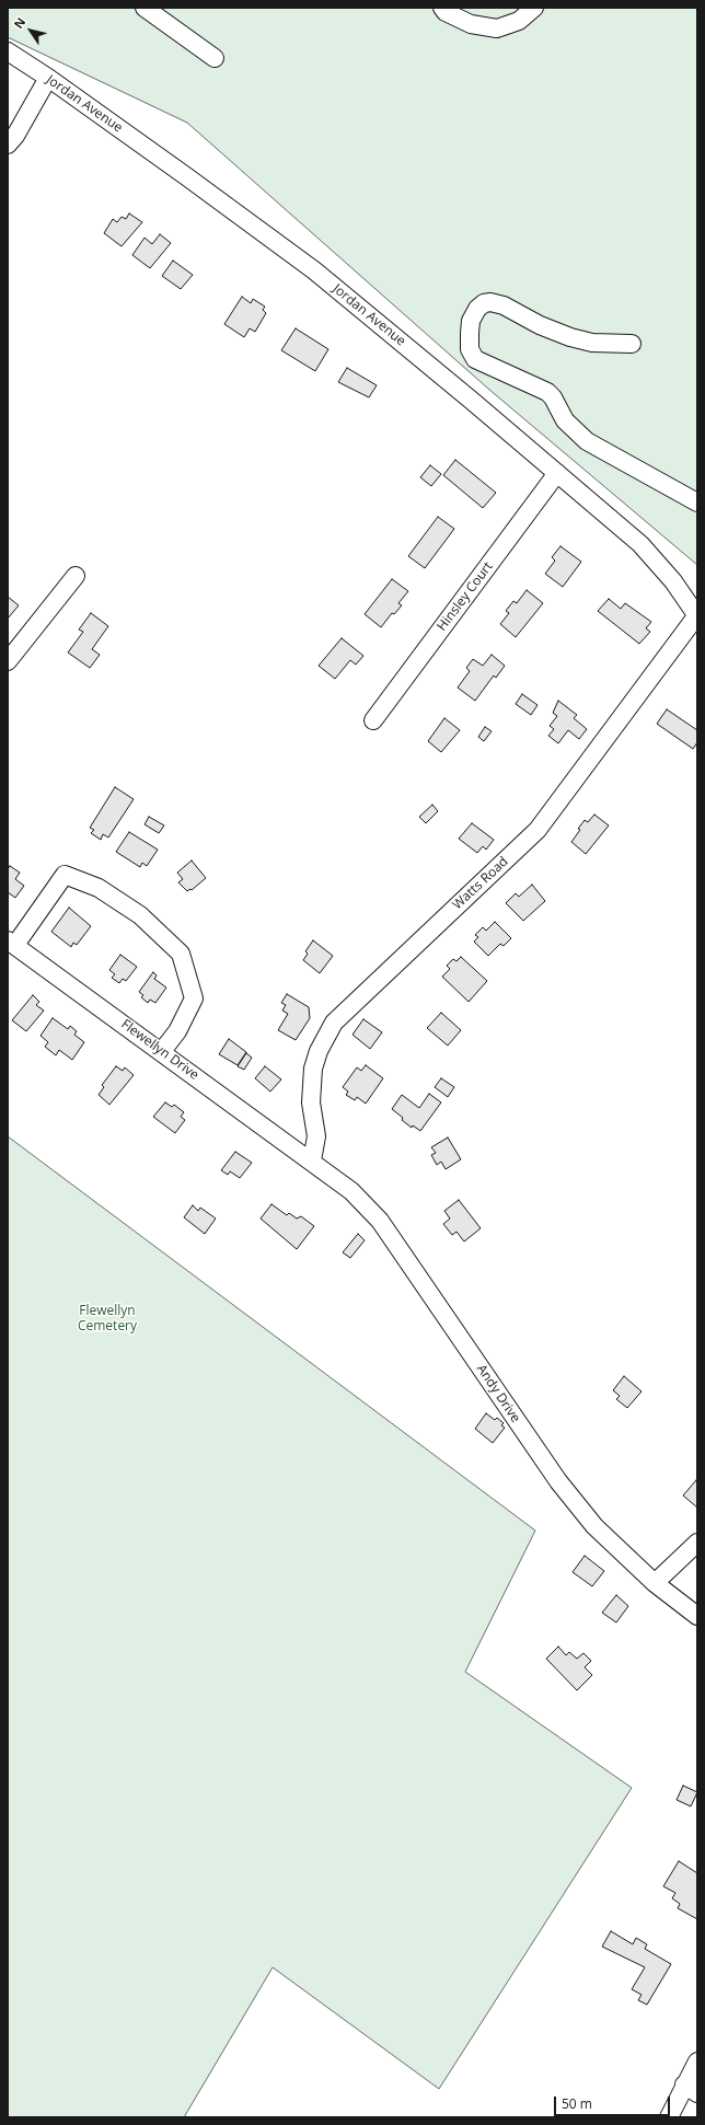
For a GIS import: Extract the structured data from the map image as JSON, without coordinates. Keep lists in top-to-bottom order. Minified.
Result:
{"streets":{"street":["Jordan Avenue","Hinsley Court","Watts Road","Flewellyn Drive","Andy Drive"]},"crossings":[["Jordan Avenue","Hinsley Court"],["Jordan Avenue","Watts Road"],["Watts Road","Flewellyn Drive"],["Watts Road","Andy Drive"],["Flewellyn Drive","Andy Drive"]],"parks":["Flewellyn Cemetery"],"scale_bar":"50 m","north":"top left"}
